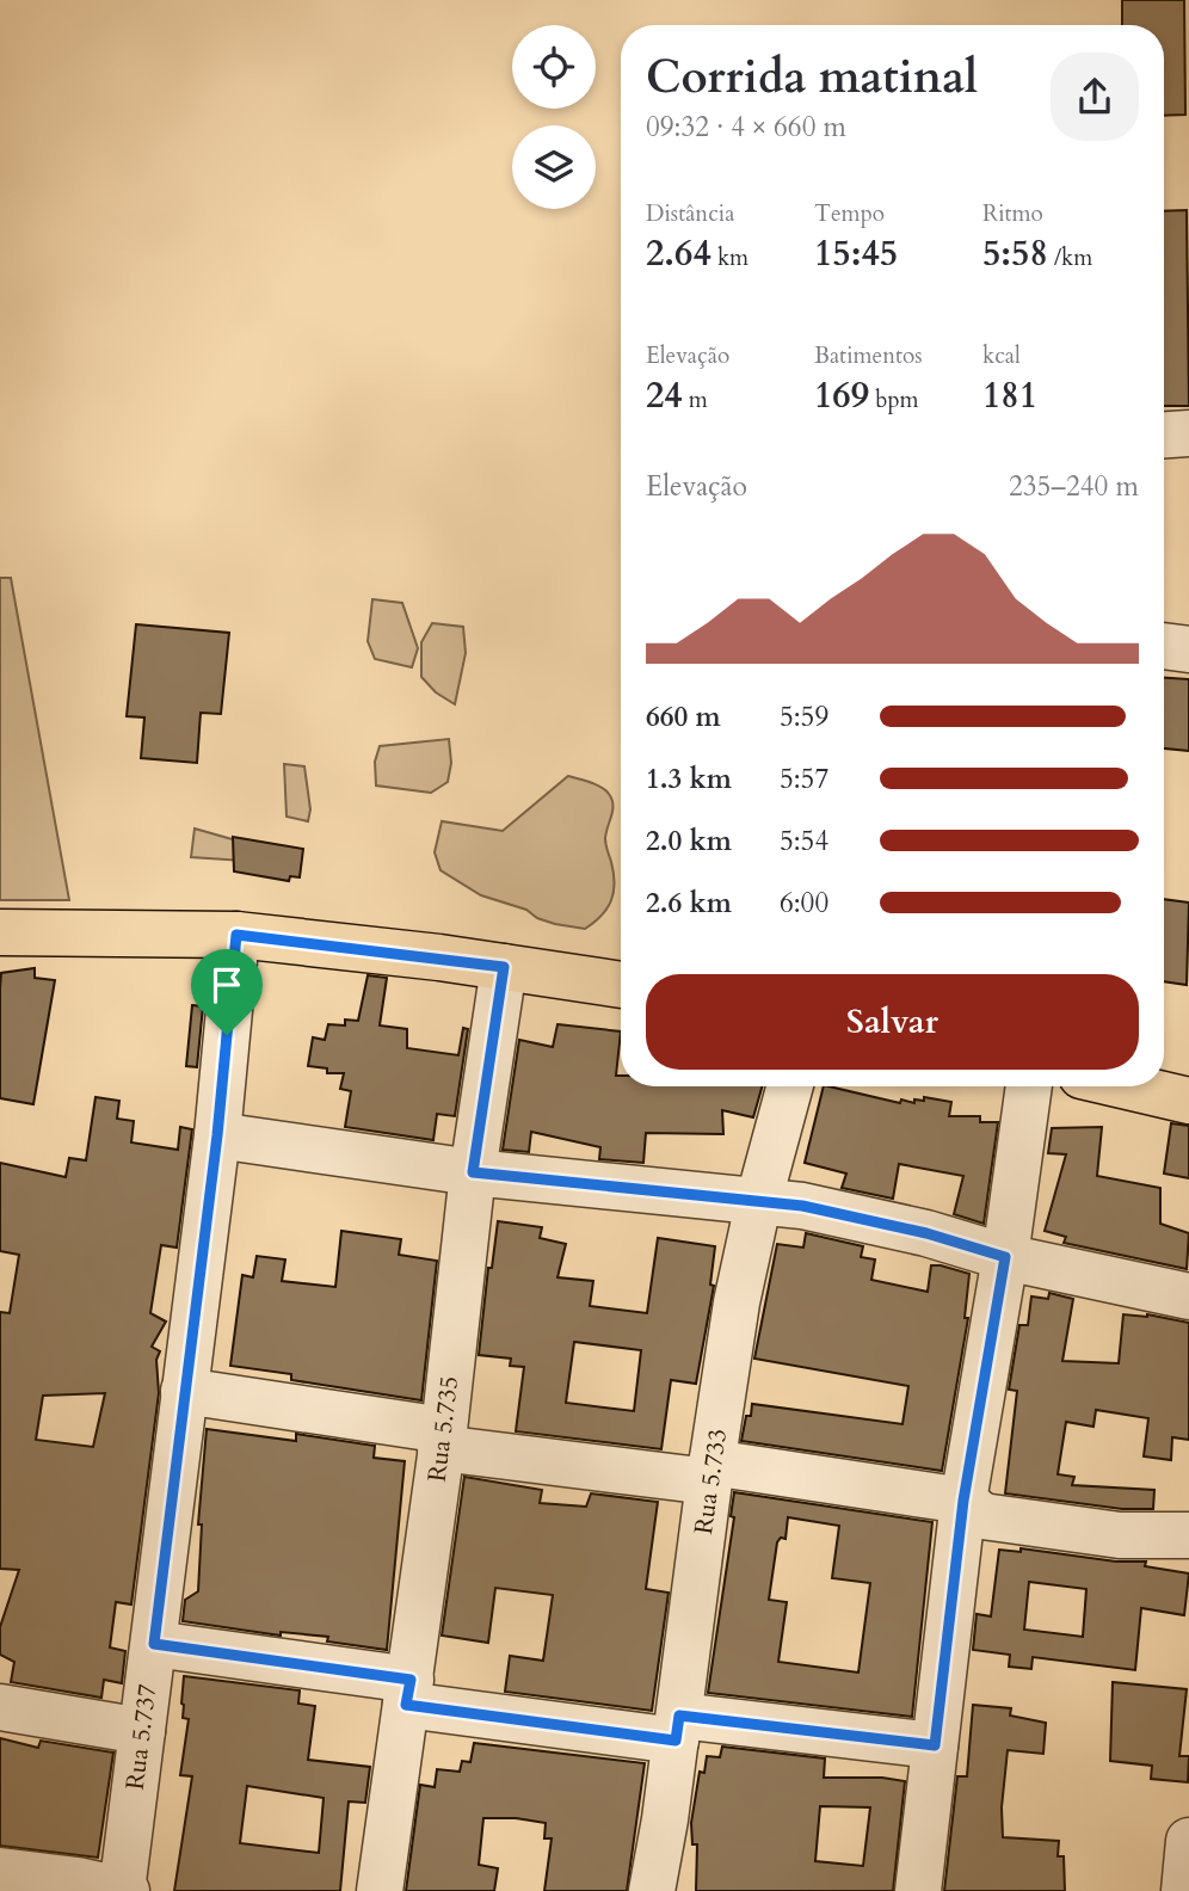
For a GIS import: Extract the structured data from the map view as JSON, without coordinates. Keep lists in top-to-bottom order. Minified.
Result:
{"streets":{"street":["Rua 5.735","Rua 5.733","Rua 5.737"]},"page":{"heading":["Corrida matinal","09:32 · 4 × 660 m"],"stats":[["Distância","2.64 km"],["Tempo","15:45"],["Ritmo","5:58 /km"],["Elevação","24 m"],["Batimentos","169 bpm"],["kcal","181"]],"chart":["Elevação","235–240 m"],"list":[{"name":"660 m","note":"5:59"},{"name":"1.3 km","note":"5:57"},{"name":"2.0 km","note":"5:54"},{"name":"2.6 km","note":"6:00"}],"buttons":"Salvar"}}
